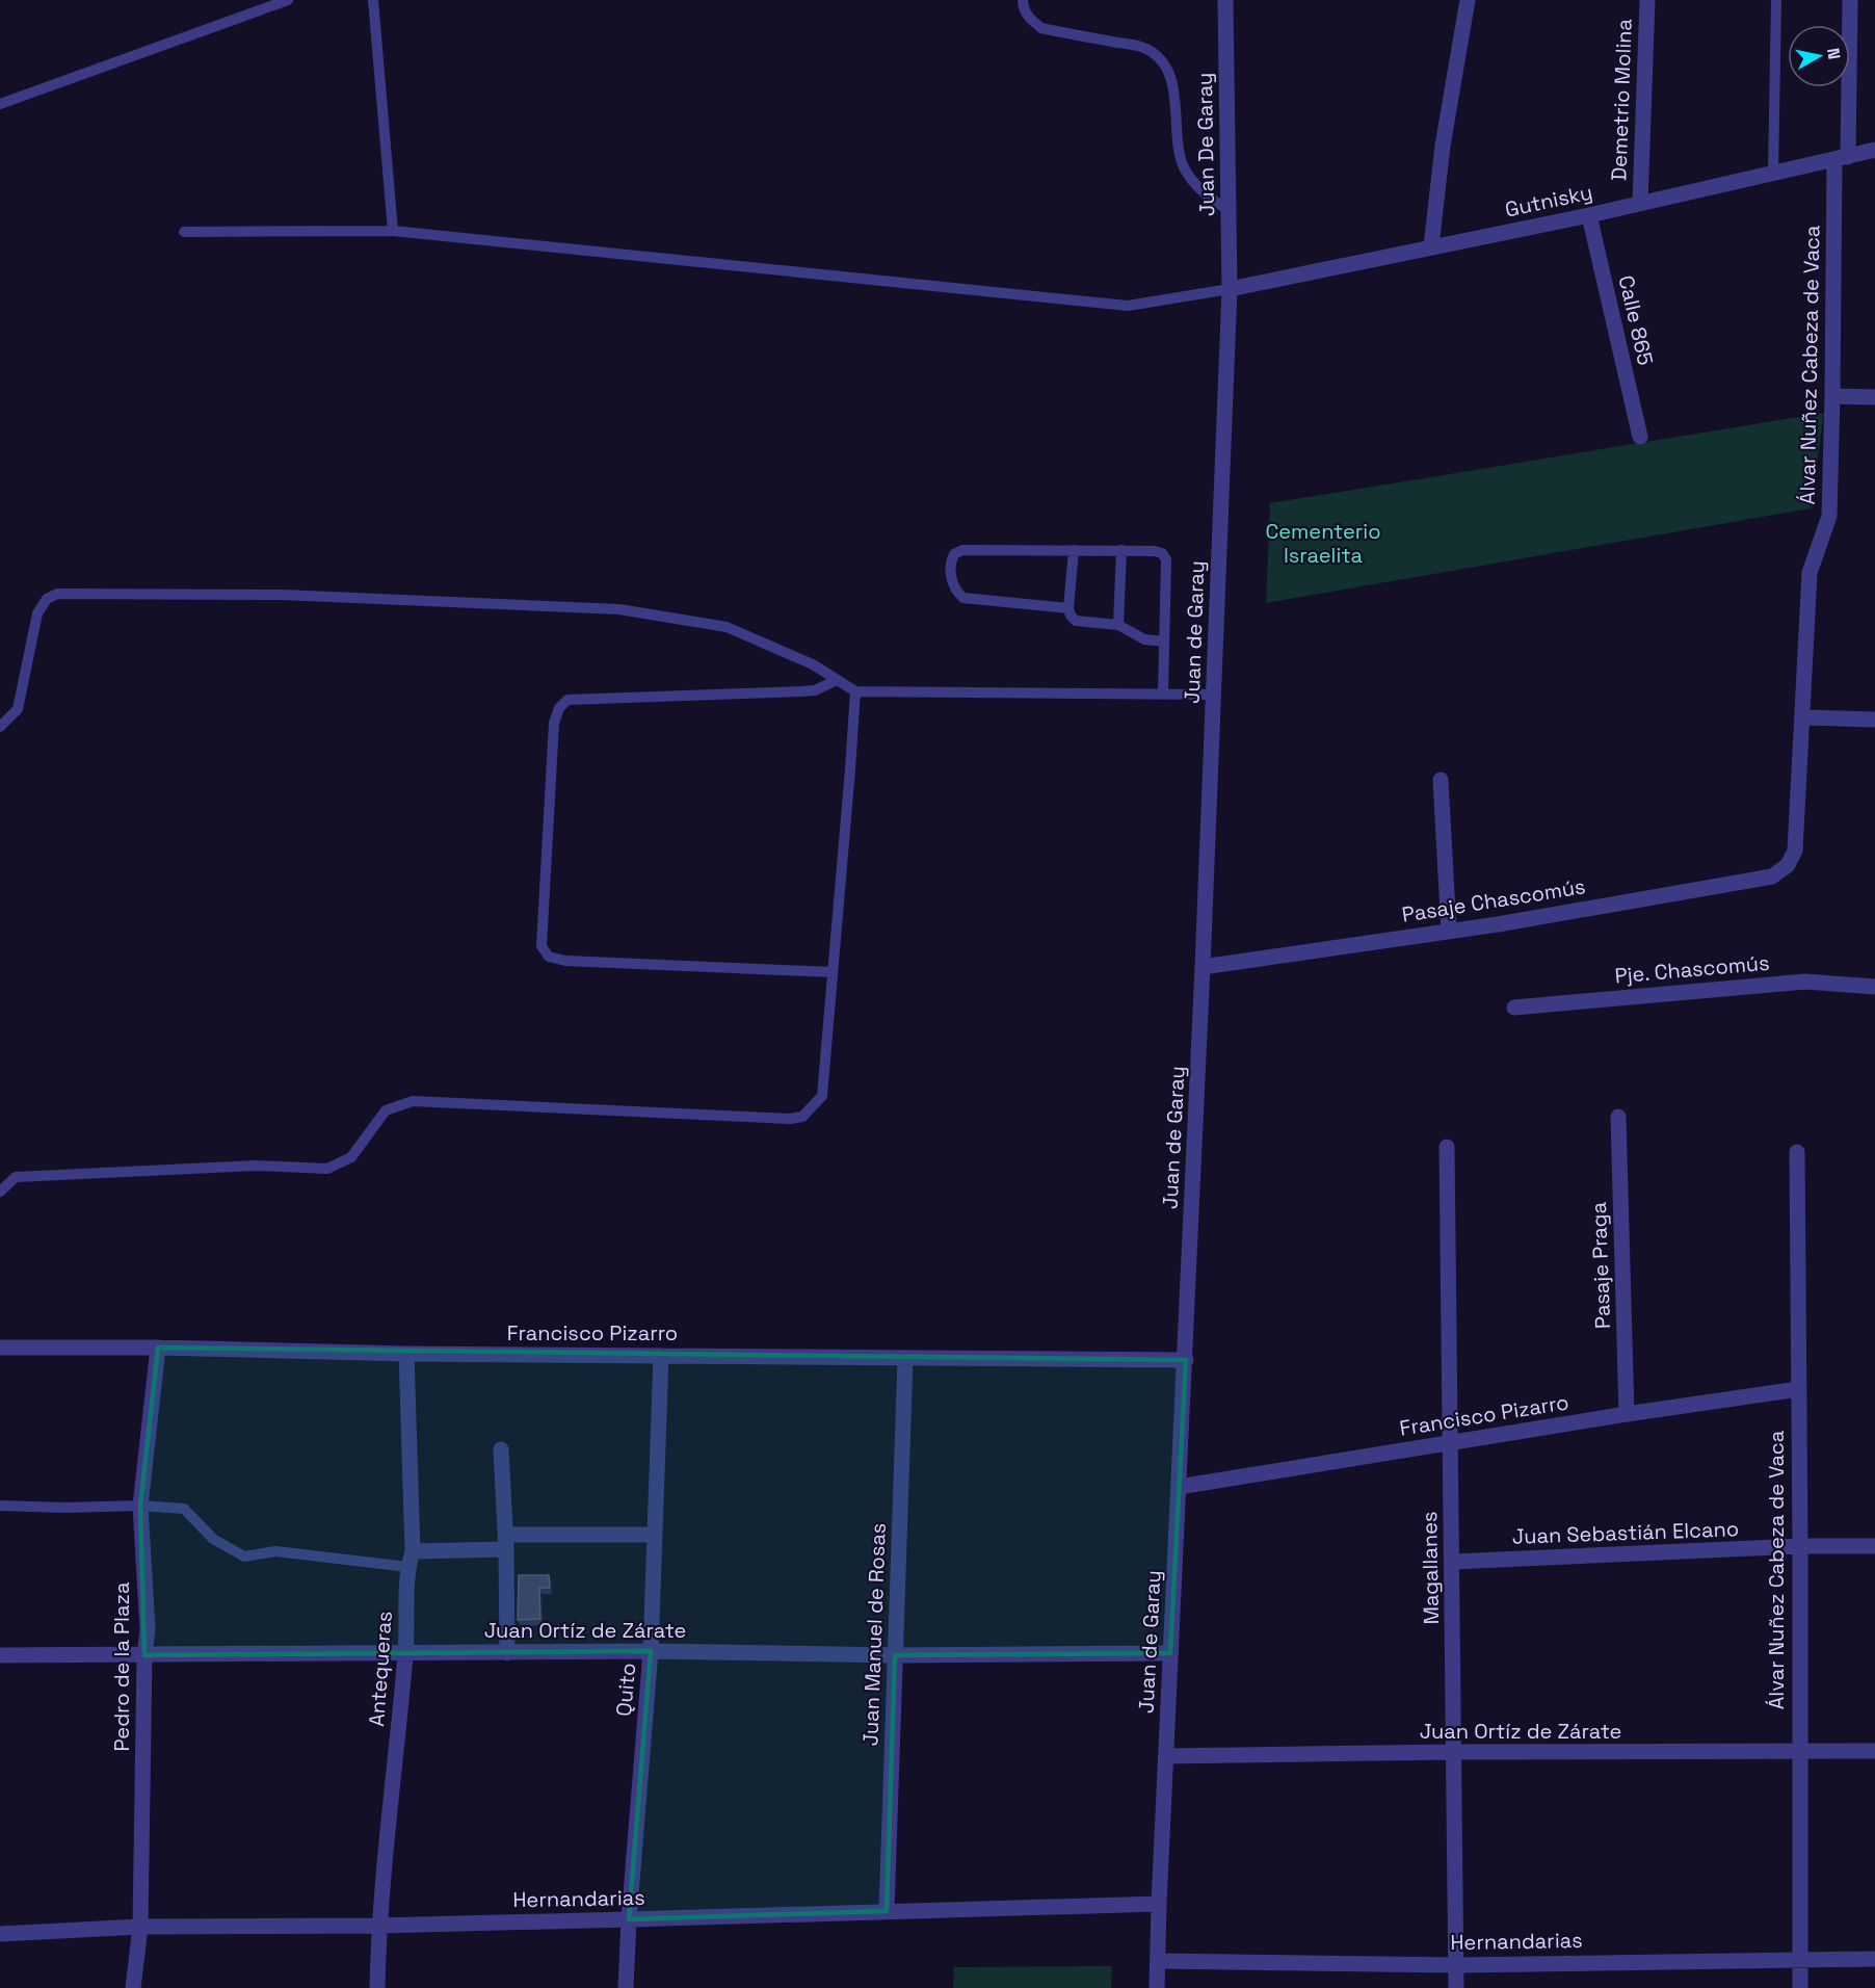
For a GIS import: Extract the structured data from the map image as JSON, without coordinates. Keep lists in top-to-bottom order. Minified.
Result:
{"streets":{"street":["Demetrio Molina","Juan De Garay","Gutnisky","Calle 865","Álvar Nuñez Cabeza de Vaca","Juan de Garay","Pasaje Chascomús","Pje. Chascomús","Pasaje Praga","Francisco Pizarro","Juan Sebastián Elcano","Magallanes","Juan Ortíz de Zárate","Juan Manuel de Rosas","Pedro de la Plaza","Antequeras","Quito","Hernandarias"]},"crossings":[["Demetrio Molina","Gutnisky"],["Juan De Garay","Gutnisky"],["Juan De Garay","Juan de Garay"],["Gutnisky","Calle 865"],["Gutnisky","Álvar Nuñez Cabeza de Vaca"],["Gutnisky","Juan de Garay"],["Álvar Nuñez Cabeza de Vaca","Pasaje Chascomús"],["Álvar Nuñez Cabeza de Vaca","Francisco Pizarro"],["Álvar Nuñez Cabeza de Vaca","Juan Sebastián Elcano"],["Álvar Nuñez Cabeza de Vaca","Juan Ortíz de Zárate"],["Álvar Nuñez Cabeza de Vaca","Hernandarias"],["Juan de Garay","Pasaje Chascomús"],["Juan de Garay","Francisco Pizarro"],["Juan de Garay","Juan Ortíz de Zárate"],["Juan de Garay","Hernandarias"],["Pasaje Praga","Francisco Pizarro"],["Francisco Pizarro","Magallanes"],["Francisco Pizarro","Juan Manuel de Rosas"],["Francisco Pizarro","Pedro de la Plaza"],["Francisco Pizarro","Antequeras"],["Francisco Pizarro","Quito"],["Juan Sebastián Elcano","Magallanes"],["Magallanes","Juan Ortíz de Zárate"],["Magallanes","Hernandarias"],["Juan Ortíz de Zárate","Juan Manuel de Rosas"],["Juan Ortíz de Zárate","Pedro de la Plaza"],["Juan Ortíz de Zárate","Antequeras"],["Juan Ortíz de Zárate","Quito"],["Juan Manuel de Rosas","Hernandarias"],["Pedro de la Plaza","Hernandarias"],["Antequeras","Hernandarias"],["Quito","Hernandarias"]],"parks":["Cementerio Israelita"],"north":"right"}
